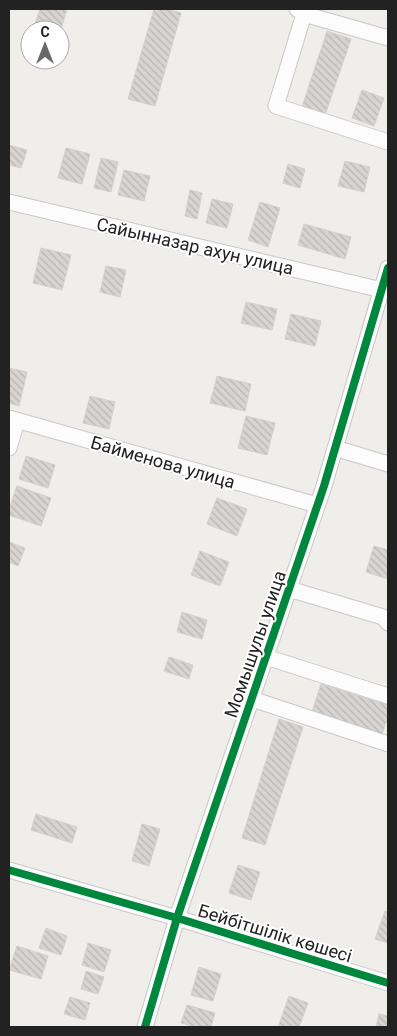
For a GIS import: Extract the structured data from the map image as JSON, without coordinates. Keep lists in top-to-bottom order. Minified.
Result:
{"streets":{"street":["Сайынназар ахун улица","Байменова улица","Момышулы улица","Бейбітшілік көшесі"]},"crossings":[["Сайынназар ахун улица","Момышулы улица"],["Байменова улица","Момышулы улица"],["Момышулы улица","Бейбітшілік көшесі"]],"north":"top"}
